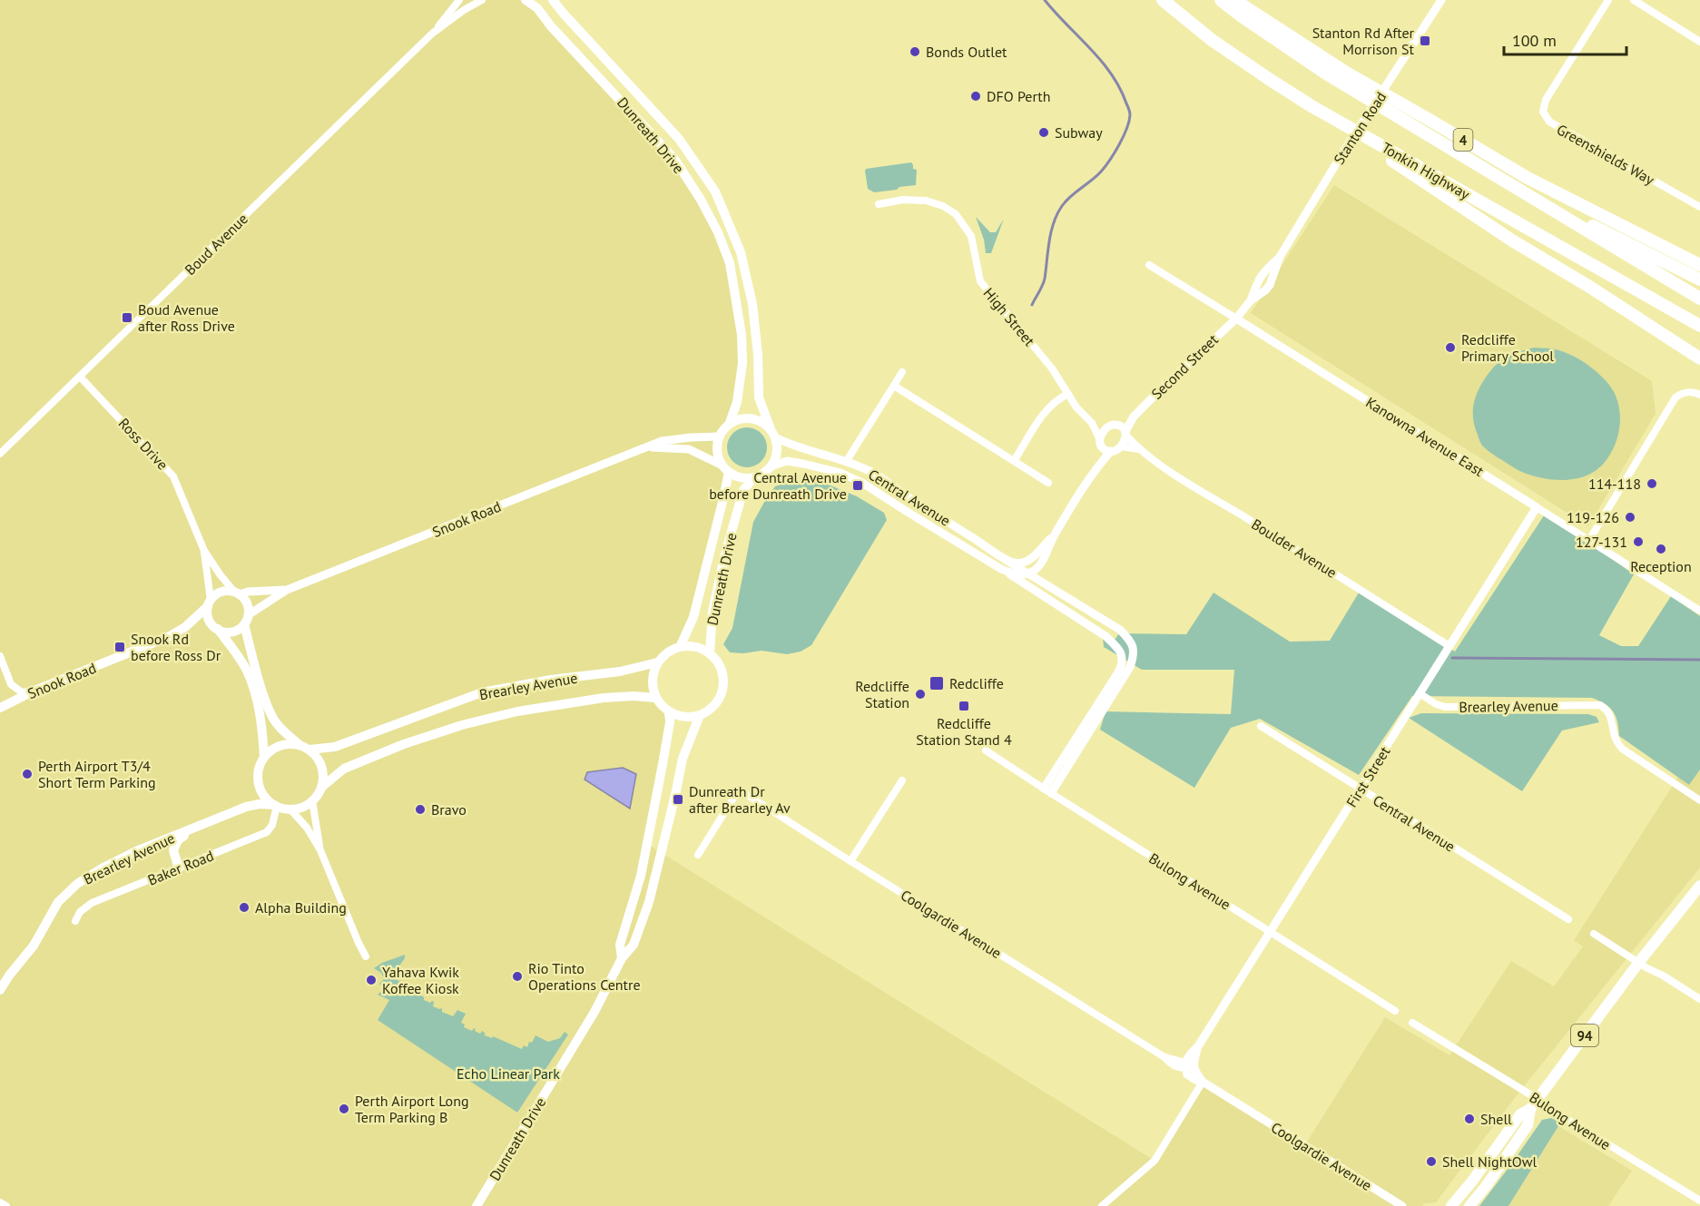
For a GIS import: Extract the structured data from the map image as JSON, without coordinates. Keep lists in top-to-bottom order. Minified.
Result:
{"streets":{"highway":["4","Tonkin Highway","94"],"main road":["Dunreath Drive","Snook Road","Brearley Avenue"],"street":["Stanton Road","Greenshields Way","Boud Avenue","High Street","Second Street","Kanowna Avenue East","Ross Drive","Central Avenue","Boulder Avenue","First Street","Baker Road","Bulong Avenue","Coolgardie Avenue"]},"crossings":[["Stanton Road","Second Street"],["Stanton Road","Kanowna Avenue East"],["Dunreath Drive","Central Avenue"],["Dunreath Drive","Snook Road"],["Dunreath Drive","Brearley Avenue"],["Boud Avenue","Ross Drive"],["High Street","Second Street"],["High Street","Boulder Avenue"],["Second Street","Kanowna Avenue East"],["Second Street","Boulder Avenue"],["Kanowna Avenue East","First Street"],["Ross Drive","Snook Road"],["Central Avenue","Snook Road"],["Central Avenue","First Street"],["Central Avenue","Bulong Avenue"],["Boulder Avenue","First Street"],["Brearley Avenue","First Street"],["Brearley Avenue","Baker Road"],["First Street","Bulong Avenue"],["First Street","Coolgardie Avenue"],["Bulong Avenue","94"]],"parks":["Echo Linear Park"],"places":{"transit":["Stanton Rd After Morrison St","Boud Avenue after Ross Drive","Central Avenue before Dunreath Drive","Snook Rd before Ross Dr","Redcliffe","Redcliffe Station Stand 4","Dunreath Dr after Brearley Av"],"other":["Bonds Outlet","DFO Perth","Subway","Redcliffe Primary School","114-118","119-126","127-131","Reception","Redcliffe Station","Perth Airport T3/4 Short Term Parking","Bravo","Alpha Building","Rio Tinto Operations Centre","Yahava Kwik Koffee Kiosk","Perth Airport Long Term Parking B","Shell","Shell NightOwl"]},"scale_bar":"100 m"}
